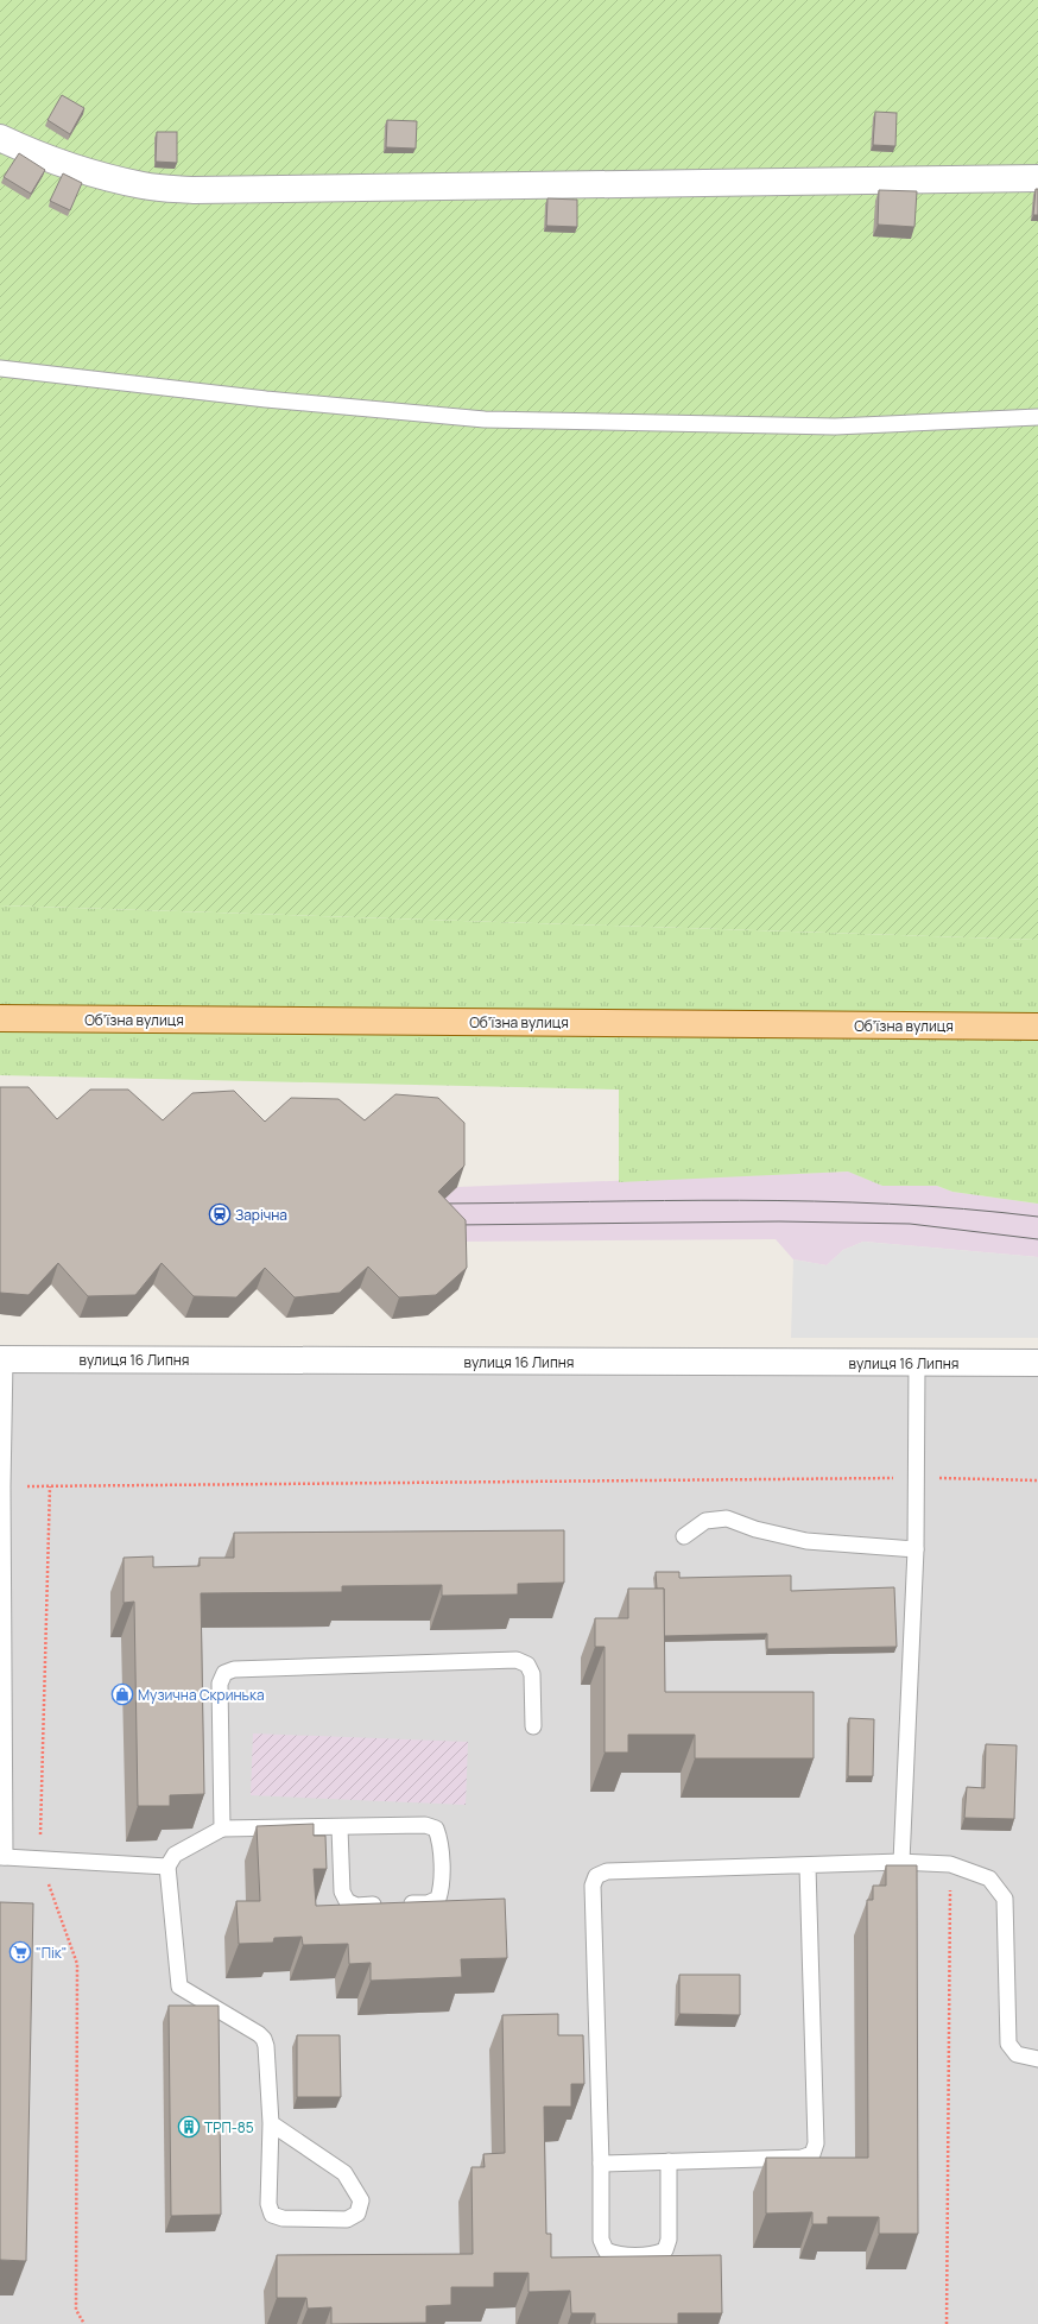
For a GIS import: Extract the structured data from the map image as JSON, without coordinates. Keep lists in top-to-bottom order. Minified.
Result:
{"streets":{"main road":["Обʼїзна вулиця"],"street":["вулиця 16 Липня"]},"places":{"station":["Зарічна"],"shop":["Музична Скринька"],"supermarket":["\"Пік\""],"building":["ТРП-85"]}}
